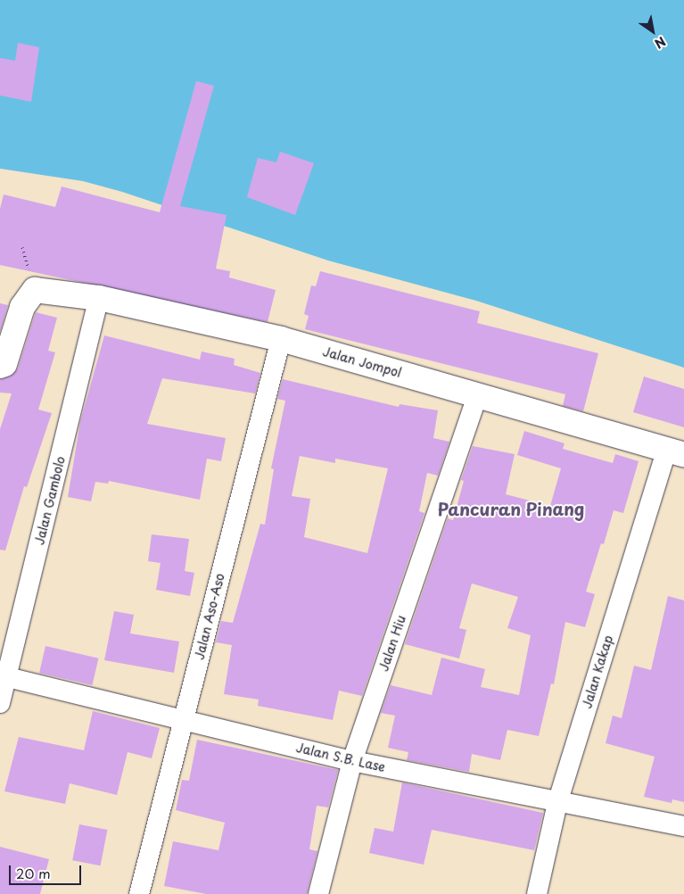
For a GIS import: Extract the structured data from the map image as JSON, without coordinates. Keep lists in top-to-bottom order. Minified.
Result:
{"streets":{"street":["Jalan Jompol","Jalan Gambolo","Jalan Aso-Aso","Jalan Hiu","Jalan Kakap","Jalan S.B. Lase"]},"crossings":[["Jalan Jompol","Jalan Gambolo"],["Jalan Jompol","Jalan Aso-Aso"],["Jalan Jompol","Jalan Hiu"],["Jalan Jompol","Jalan Kakap"],["Jalan Gambolo","Jalan S.B. Lase"],["Jalan Aso-Aso","Jalan S.B. Lase"],["Jalan Hiu","Jalan S.B. Lase"],["Jalan Kakap","Jalan S.B. Lase"]],"districts":["Pancuran Pinang"],"scale_bar":"20 m","north":"bottom right"}
